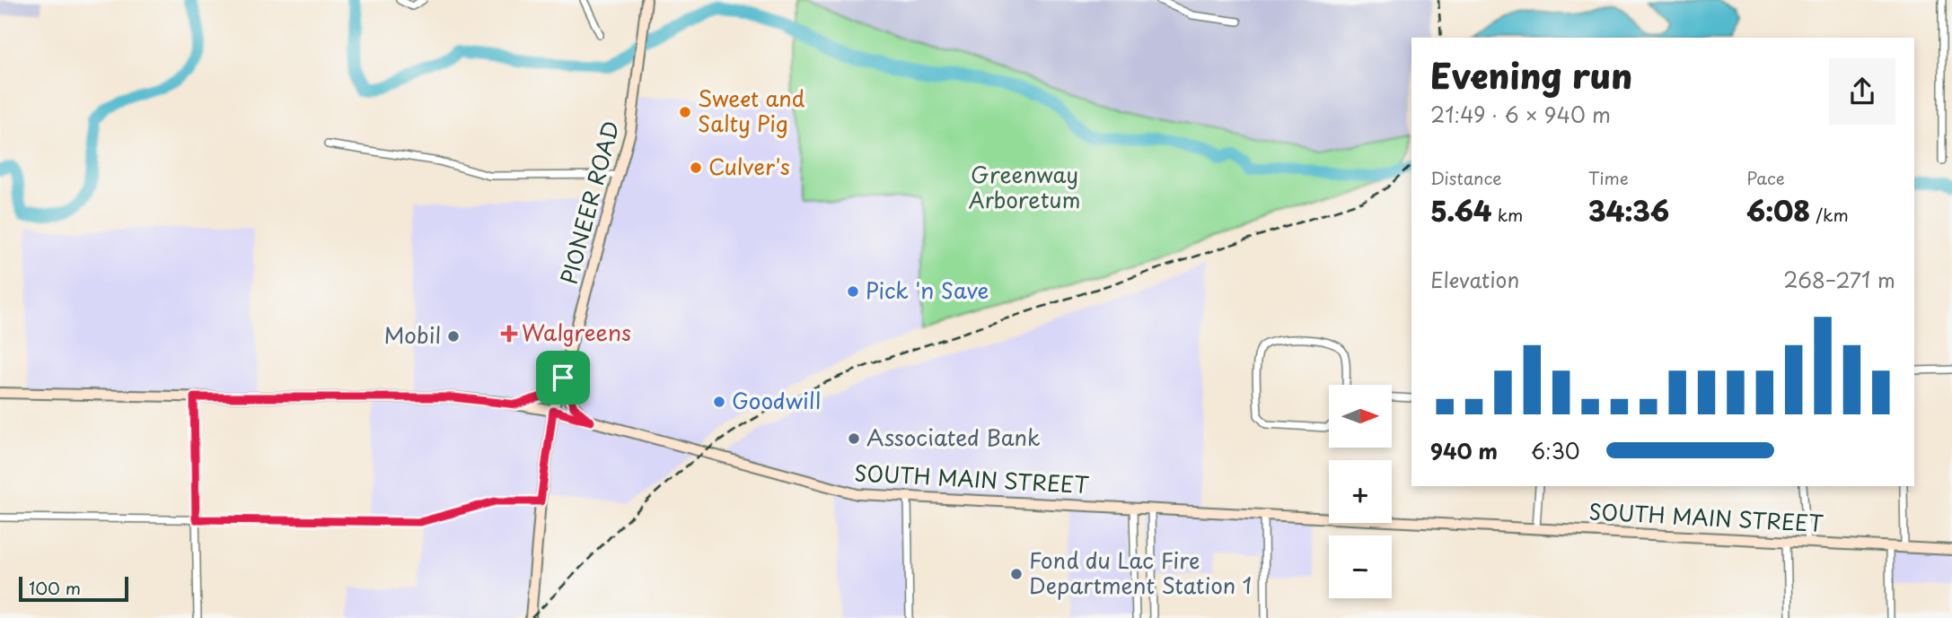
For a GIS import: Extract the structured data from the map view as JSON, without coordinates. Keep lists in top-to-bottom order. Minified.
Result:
{"streets":{"main road":["PIONEER ROAD","SOUTH MAIN STREET"]},"crossings":[["PIONEER ROAD","SOUTH MAIN STREET"]],"parks":["Greenway Arboretum"],"places":{"other":["Sweet and Salty Pig","Culver's","Pick 'n Save","Mobil","Goodwill","Associated Bank","Fond du Lac Fire Department Station 1"],"health":["Walgreens"]},"scale_bar":"100 m","north":"right","page":{"heading":["Evening run","21:49 · 6 × 940 m"],"stats":[["Distance","5.64 km"],["Time","34:36"],["Pace","6:08 /km"]],"chart":["Elevation","268–271 m"],"map_buttons":["+","−"],"list":[{"name":"940 m","note":"6:30"}],"scale":"100 m"}}
